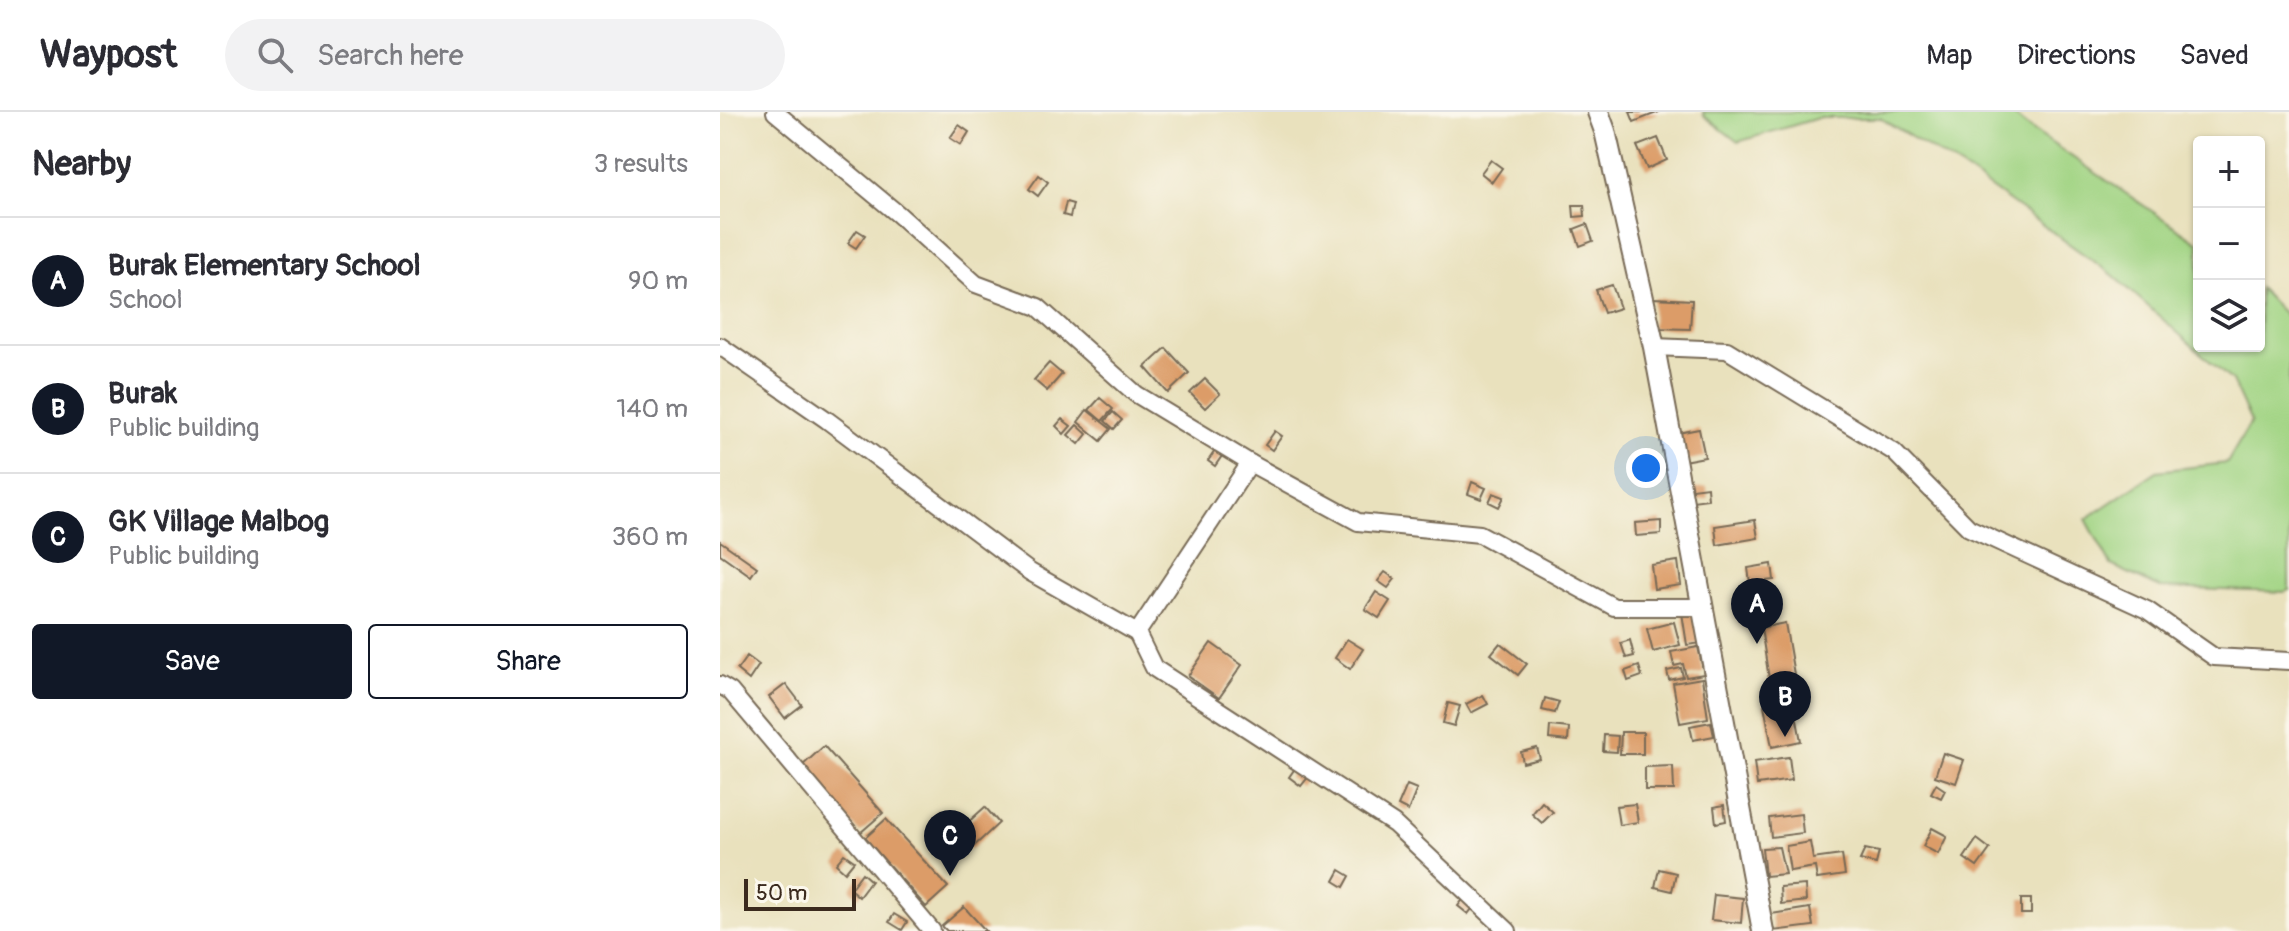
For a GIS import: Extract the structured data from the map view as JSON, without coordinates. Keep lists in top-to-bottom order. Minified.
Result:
{"scale_bar":"50 m","page":{"header":"Waypost","search":"Search here","nav":["Map","Directions","Saved"],"heading":["Nearby","3 results"],"map_buttons":["+","−"],"list":[{"mark":"A","name":"Burak Elementary School","note":"School","value":"90 m"},{"mark":"B","name":"Burak","note":"Public building","value":"140 m"},{"mark":"C","name":"GK Village Malbog","note":"Public building","value":"360 m"}],"pins":["A","B","C"],"buttons":["Save","Share"],"scale":"50 m"}}
